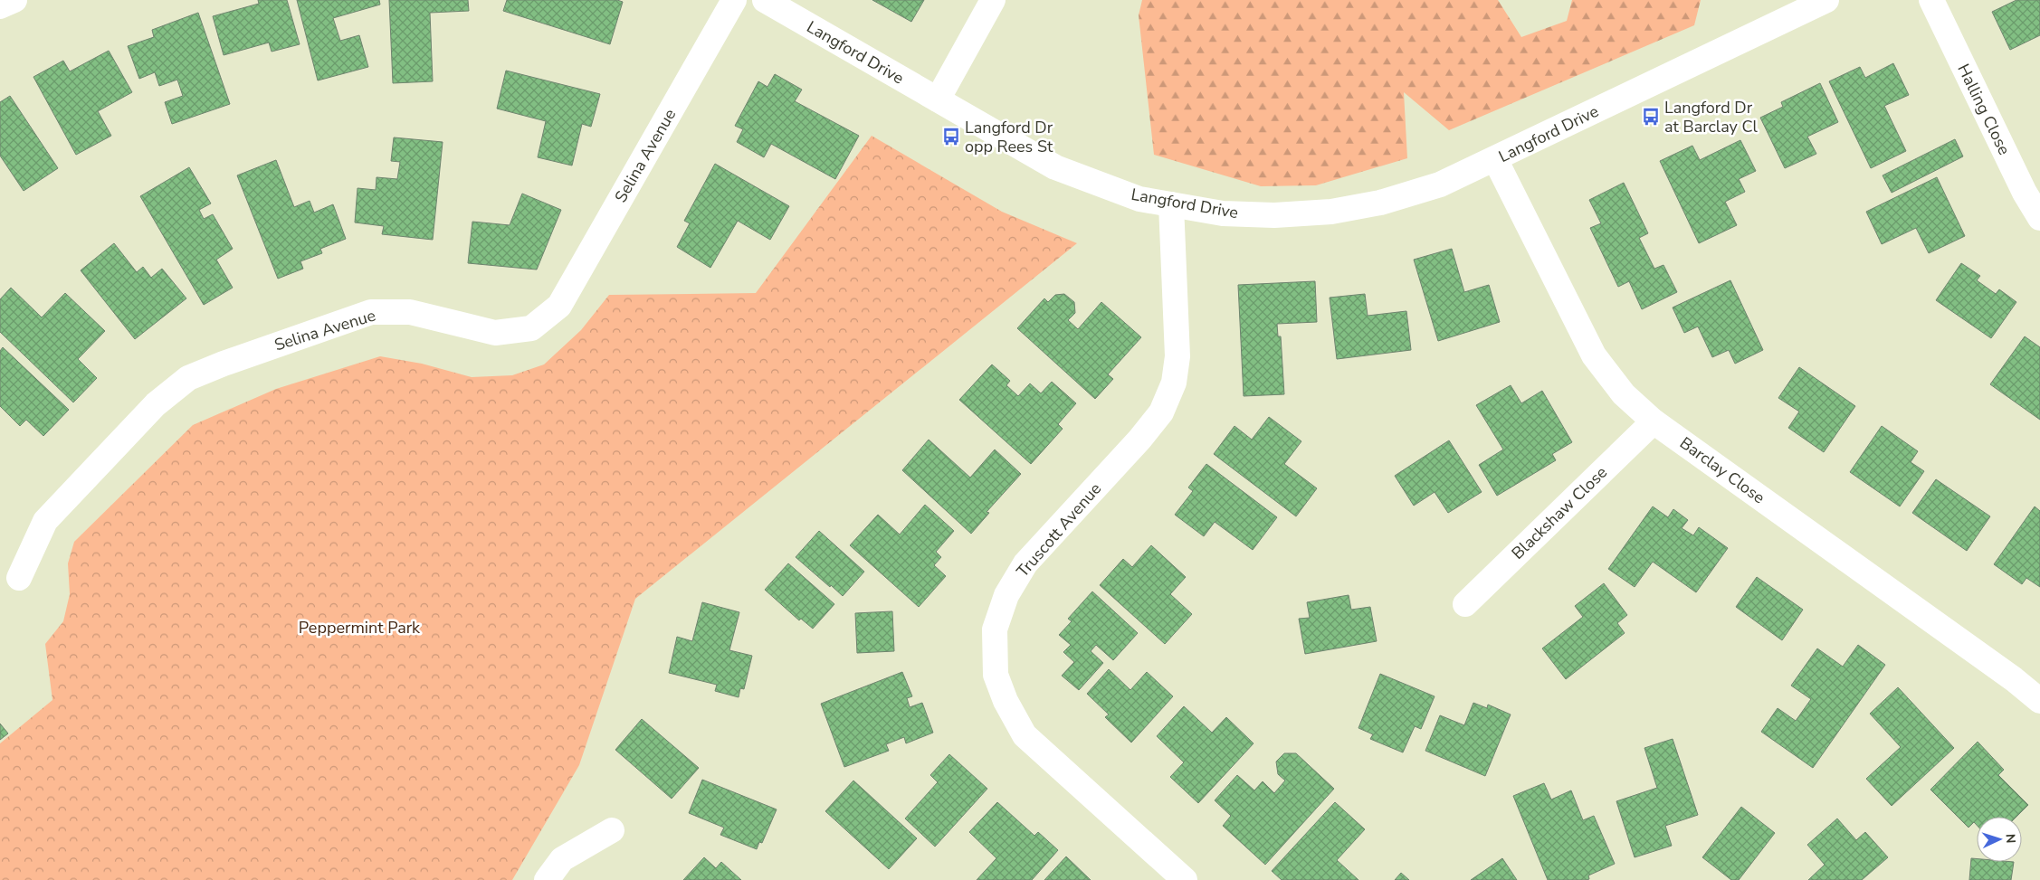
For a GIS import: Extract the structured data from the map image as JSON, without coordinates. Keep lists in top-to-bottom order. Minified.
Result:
{"streets":{"street":["Langford Drive","Halling Close","Selina Avenue","Barclay Close","Blackshaw Close","Truscott Avenue"]},"crossings":[["Langford Drive","Barclay Close"],["Langford Drive","Truscott Avenue"],["Barclay Close","Blackshaw Close"]],"parks":["Peppermint Park"],"places":{"bus stop":["Langford Dr at Barclay Cl","Langford Dr opp Rees St"]},"north":"right"}
